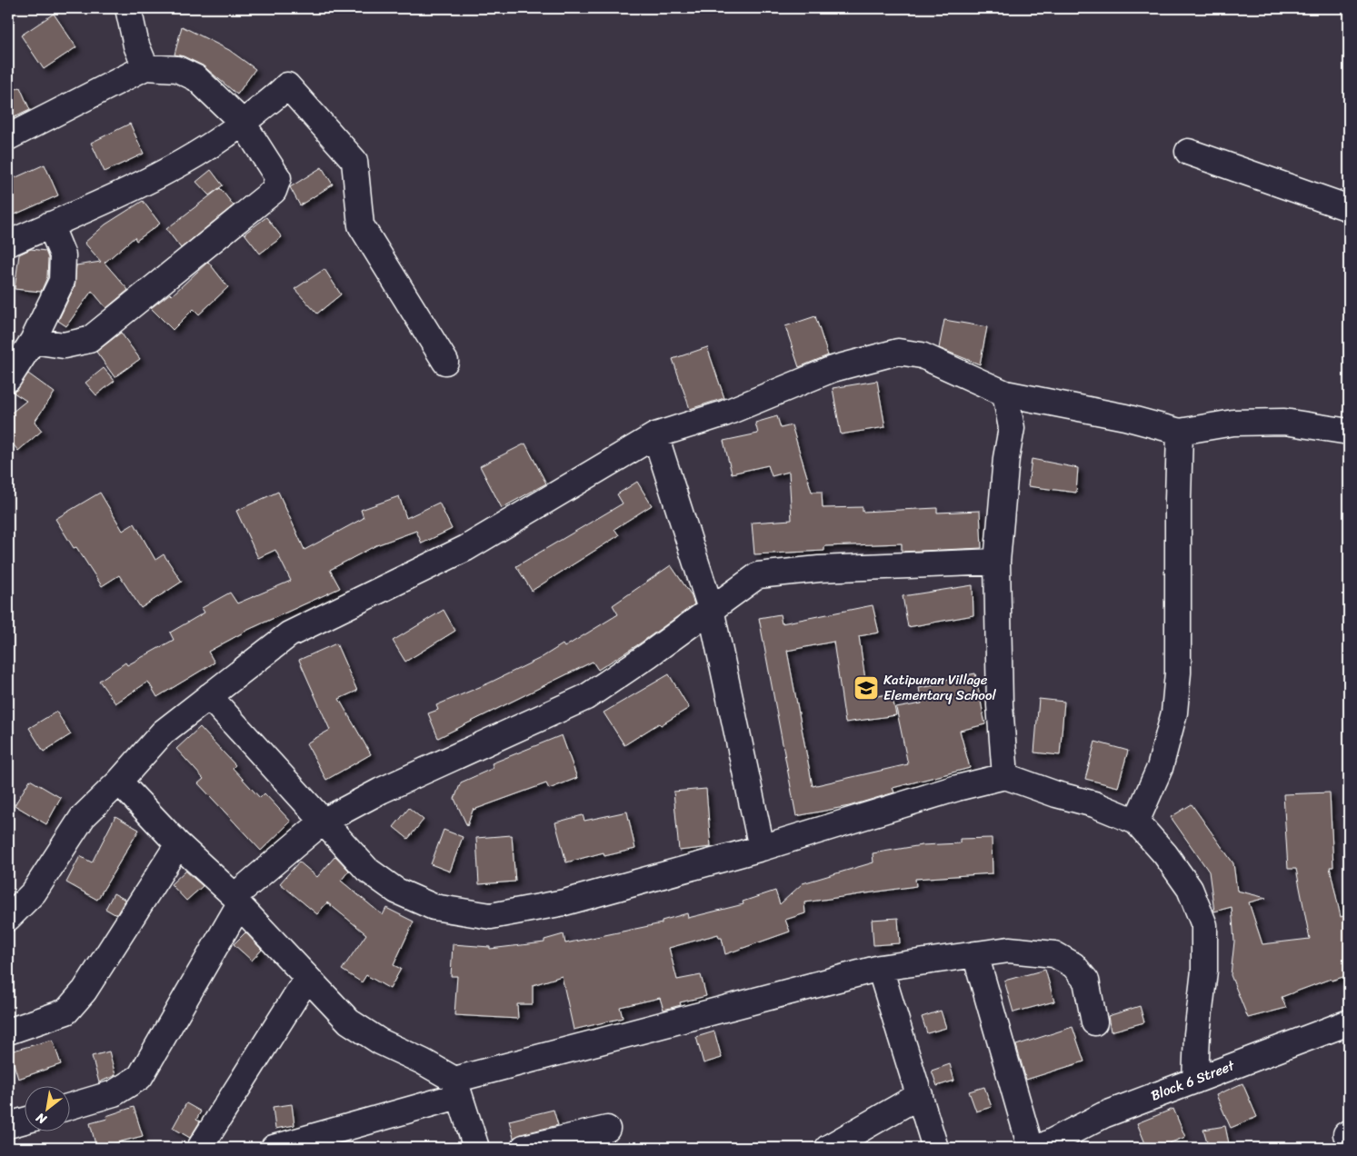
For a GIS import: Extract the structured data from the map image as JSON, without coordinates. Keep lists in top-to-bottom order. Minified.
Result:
{"streets":{"street":["Block 6 Street"]},"places":{"school or university":["Katipunan Village Elementary School"]},"north":"bottom left"}
